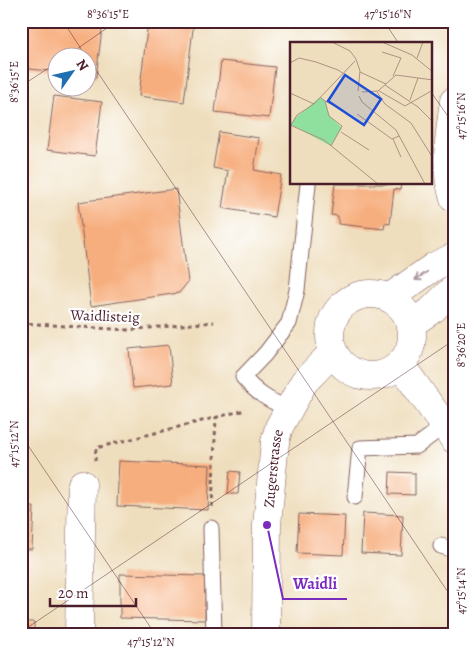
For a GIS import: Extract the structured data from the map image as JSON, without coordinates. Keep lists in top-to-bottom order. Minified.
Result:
{"streets":{"main road":["Zugerstrasse"],"path":["Waidlisteig"]},"places":["Waidli"],"scale_bar":"20 m","north":"top right","coordinates":["8°36'15\"E","47°15'16\"N","8°36'20\"E","47°15'12\"N","47°15'14\"N"]}
